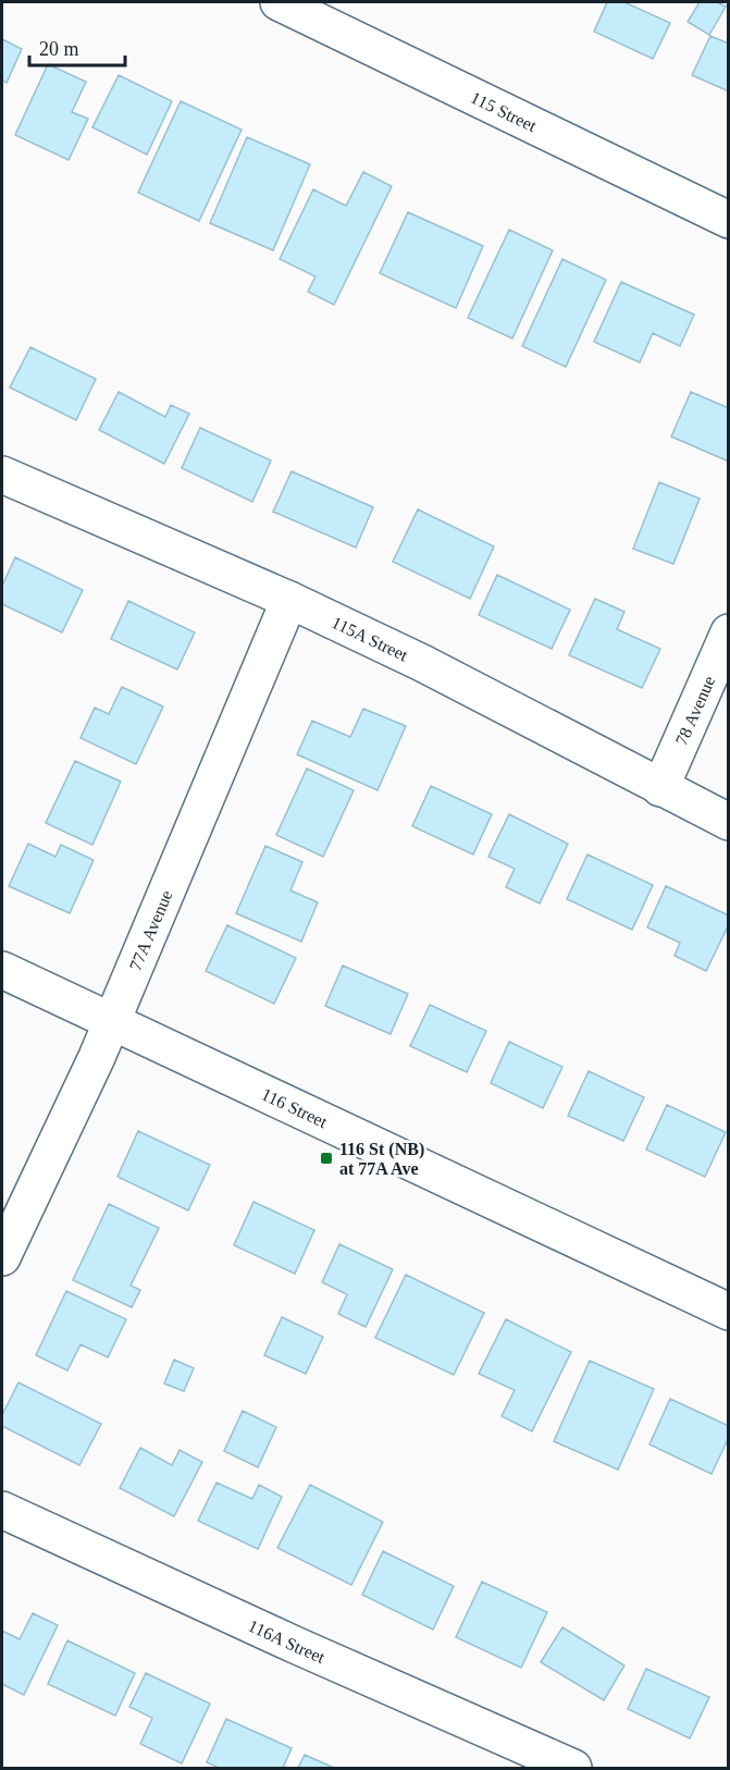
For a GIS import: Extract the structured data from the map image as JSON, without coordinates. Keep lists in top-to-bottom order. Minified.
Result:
{"streets":{"street":["115 Street","115A Street","78 Avenue","77A Avenue","116 Street","116A Street"]},"crossings":[["115A Street","78 Avenue"],["115A Street","77A Avenue"],["77A Avenue","116 Street"]],"places":{"transit":["116 St (NB) at 77A Ave"]},"scale_bar":"20 m"}
